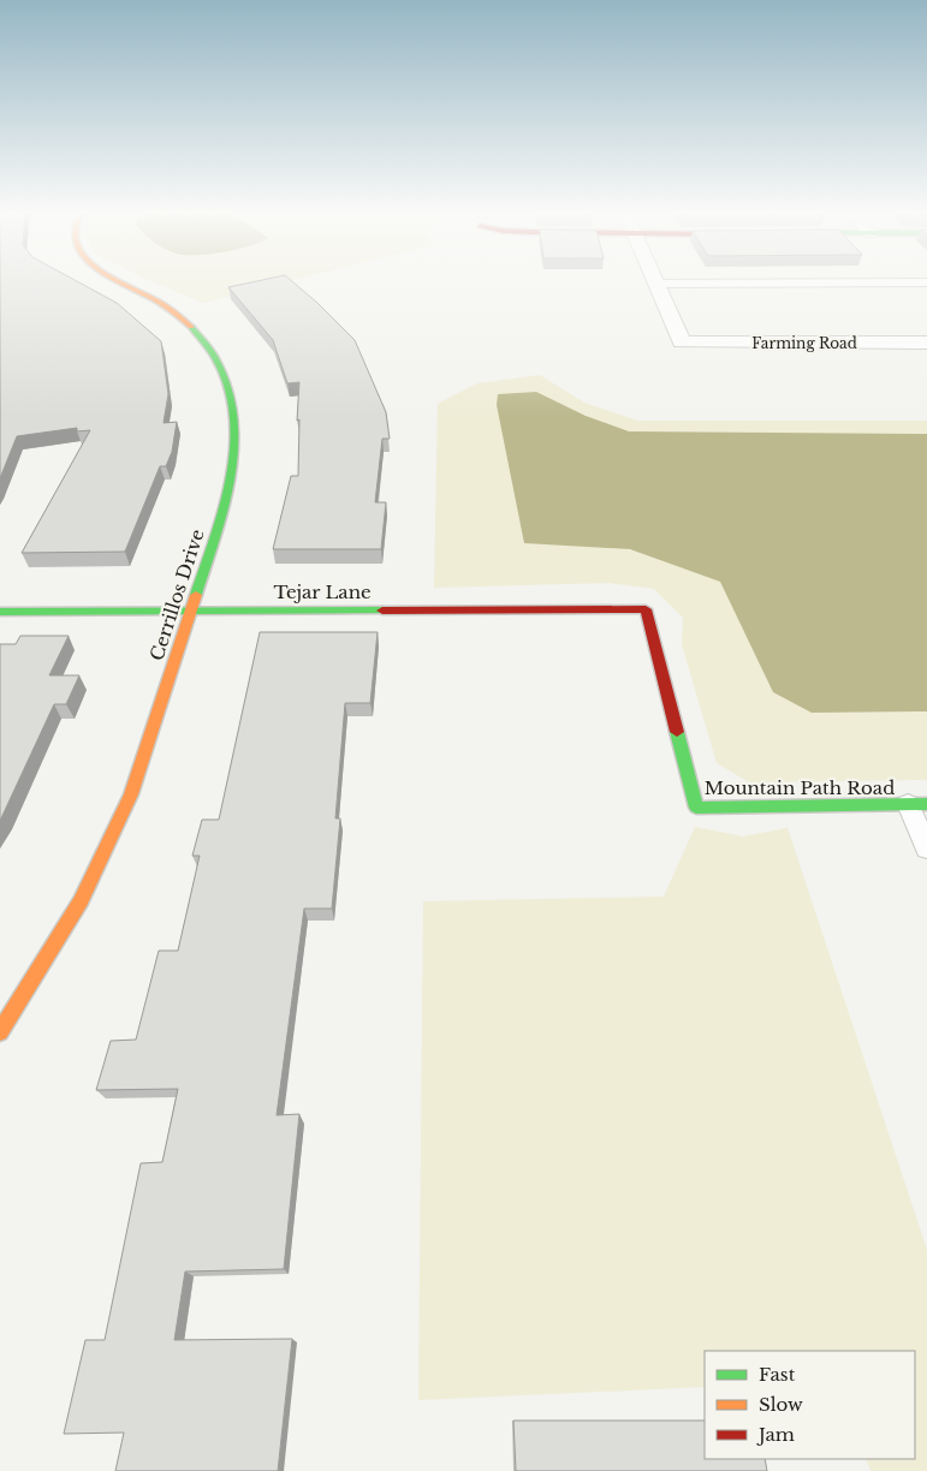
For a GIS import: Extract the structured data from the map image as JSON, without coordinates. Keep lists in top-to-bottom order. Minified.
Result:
{"streets":{"street":["Farming Road","Tejar Lane","Cerrillos Drive","Mountain Path Road"]},"crossings":[["Tejar Lane","Cerrillos Drive"],["Tejar Lane","Mountain Path Road"]],"legend":["Fast","Slow","Jam"]}
